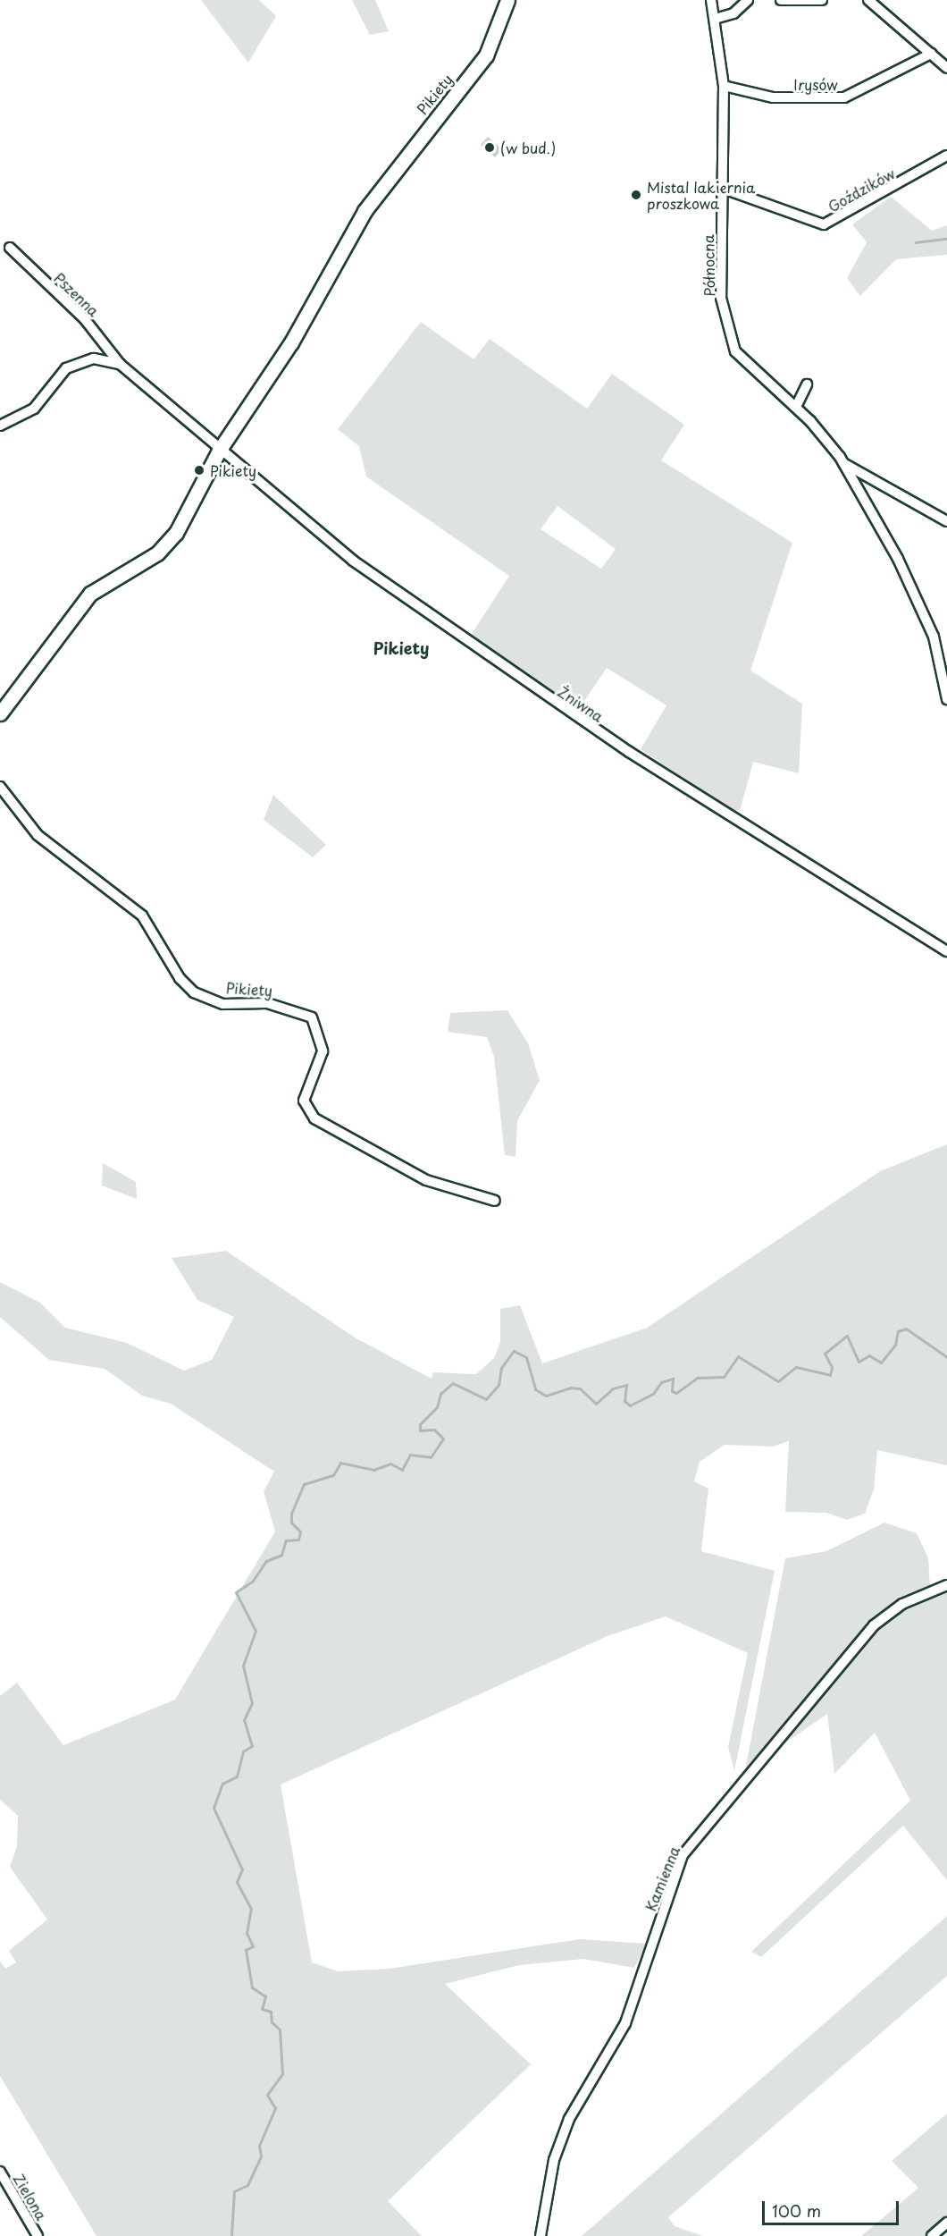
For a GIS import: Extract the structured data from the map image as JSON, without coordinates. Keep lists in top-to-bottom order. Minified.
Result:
{"streets":{"street":["Irysów","Pikiety","Goździków","Północna","Pszenna","Żniwna","Kamienna","Zielona"]},"crossings":[["Irysów","Północna"],["Pikiety","Pszenna"],["Pikiety","Żniwna"],["Goździków","Północna"],["Pszenna","Żniwna"]],"districts":["Pikiety"],"places":["(w bud.)","Mistal lakiernia proszkowa","Pikiety"],"scale_bar":"100 m"}
